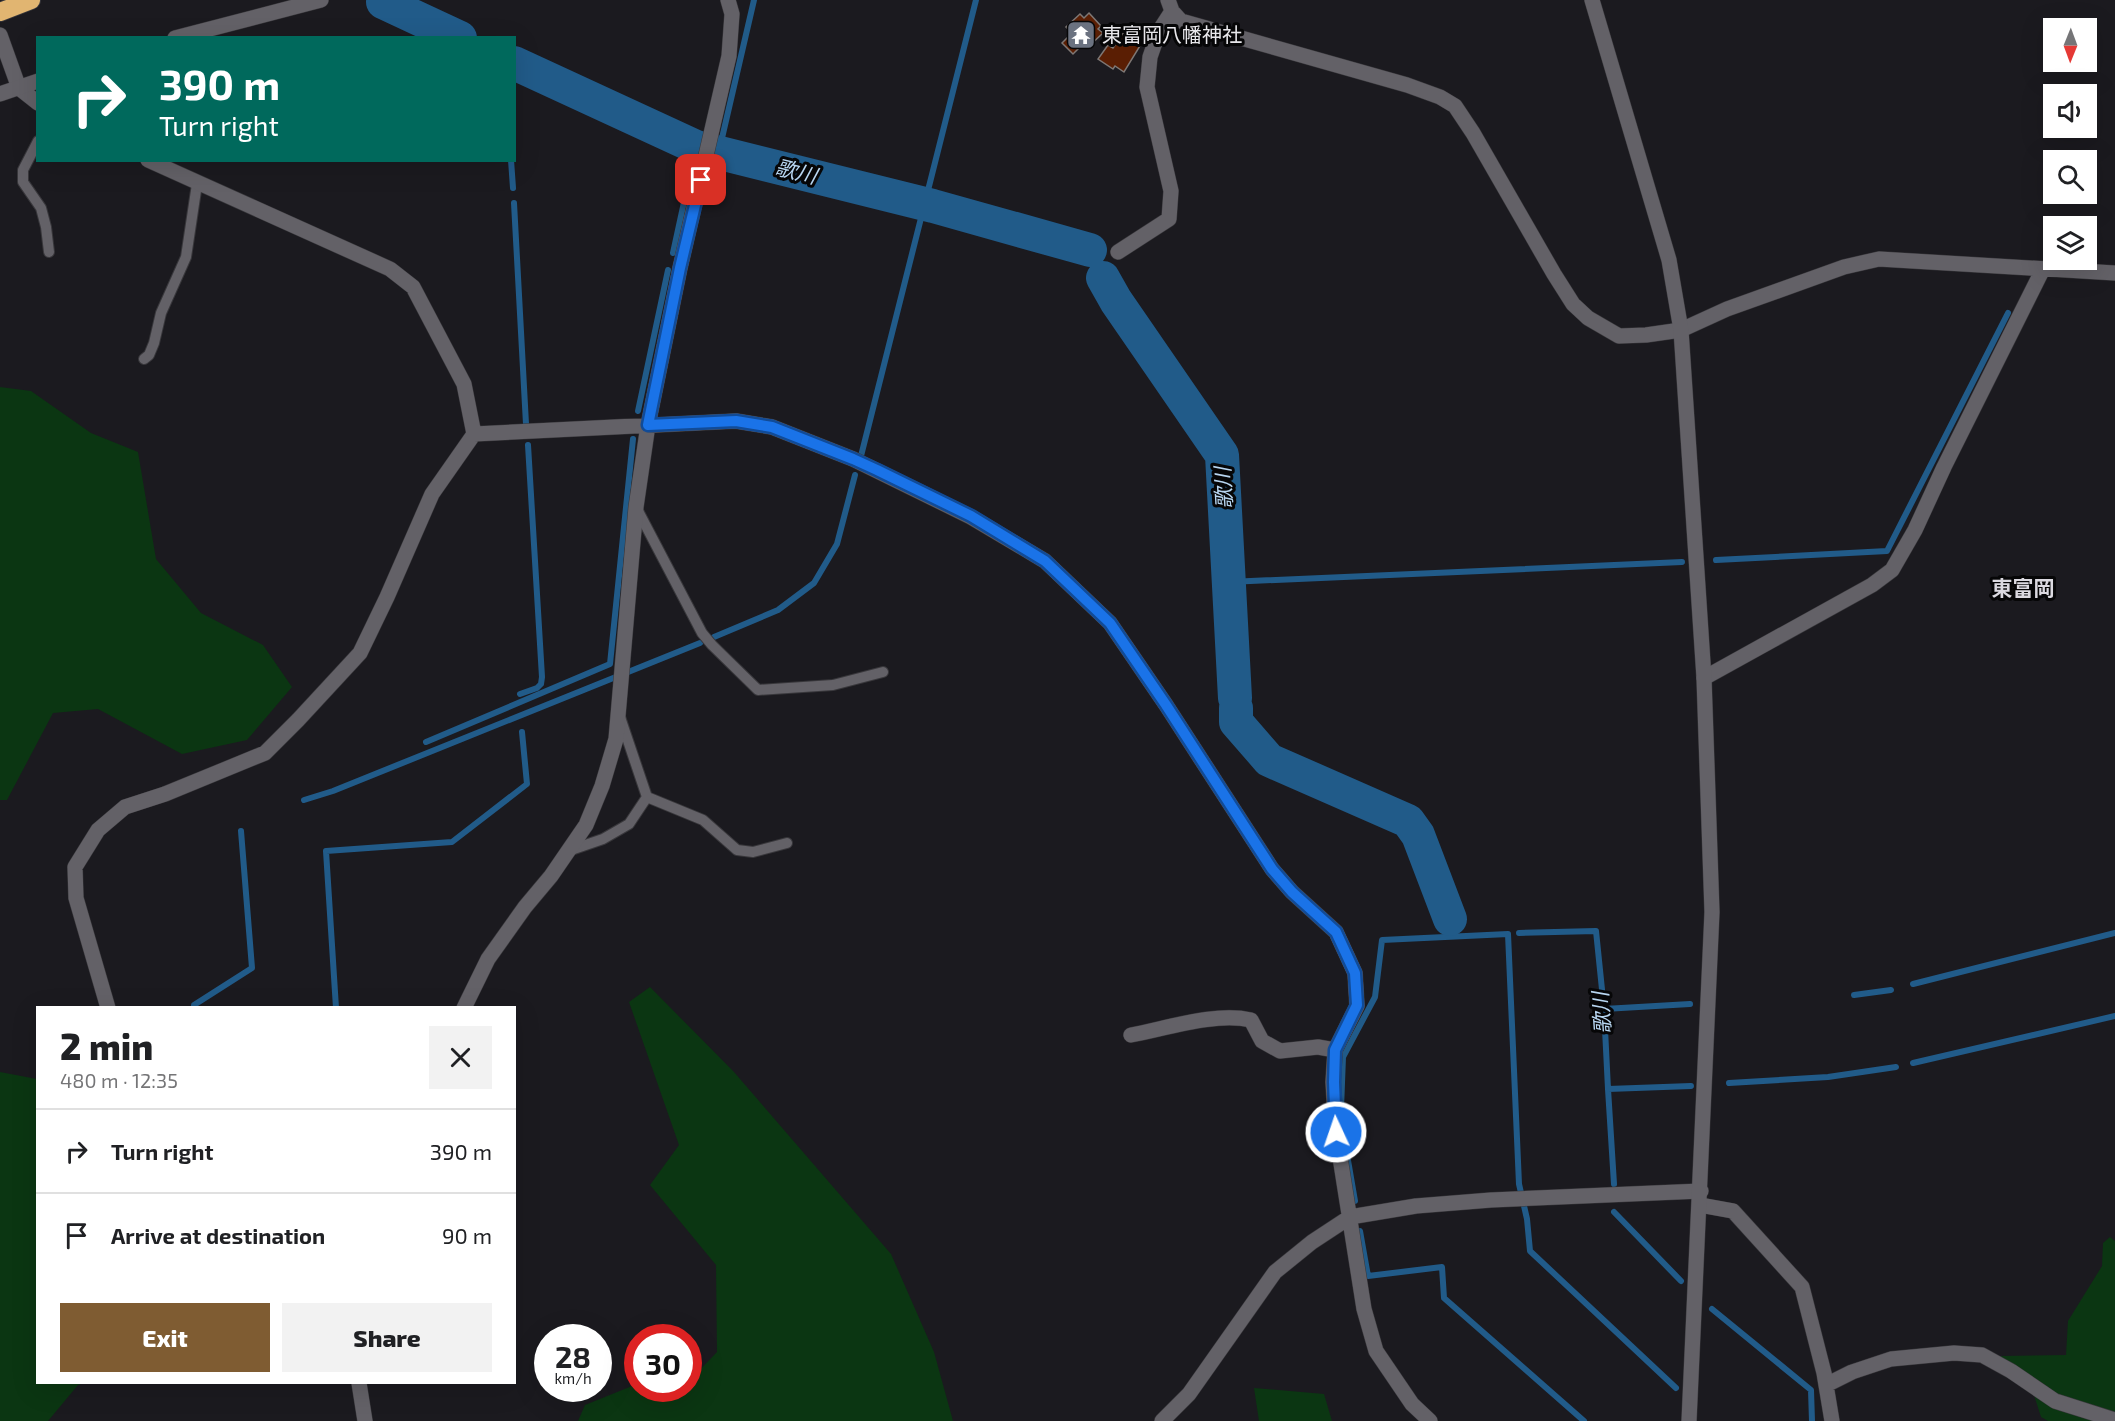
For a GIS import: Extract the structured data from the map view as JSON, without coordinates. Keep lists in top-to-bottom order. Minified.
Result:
{"districts":["東富岡"],"water":["歌川"],"places":{"temple":["東富岡八幡神社"]},"north":"bottom","page":{"turn":["390 m","Turn right"],"heading":["2 min","480 m · 12:35"],"list":[{"name":"Turn right","value":"390 m"},{"name":"Arrive at destination","value":"90 m"}],"buttons":["Exit","Share"],"speed":"28 km/h","limit":"30"}}
